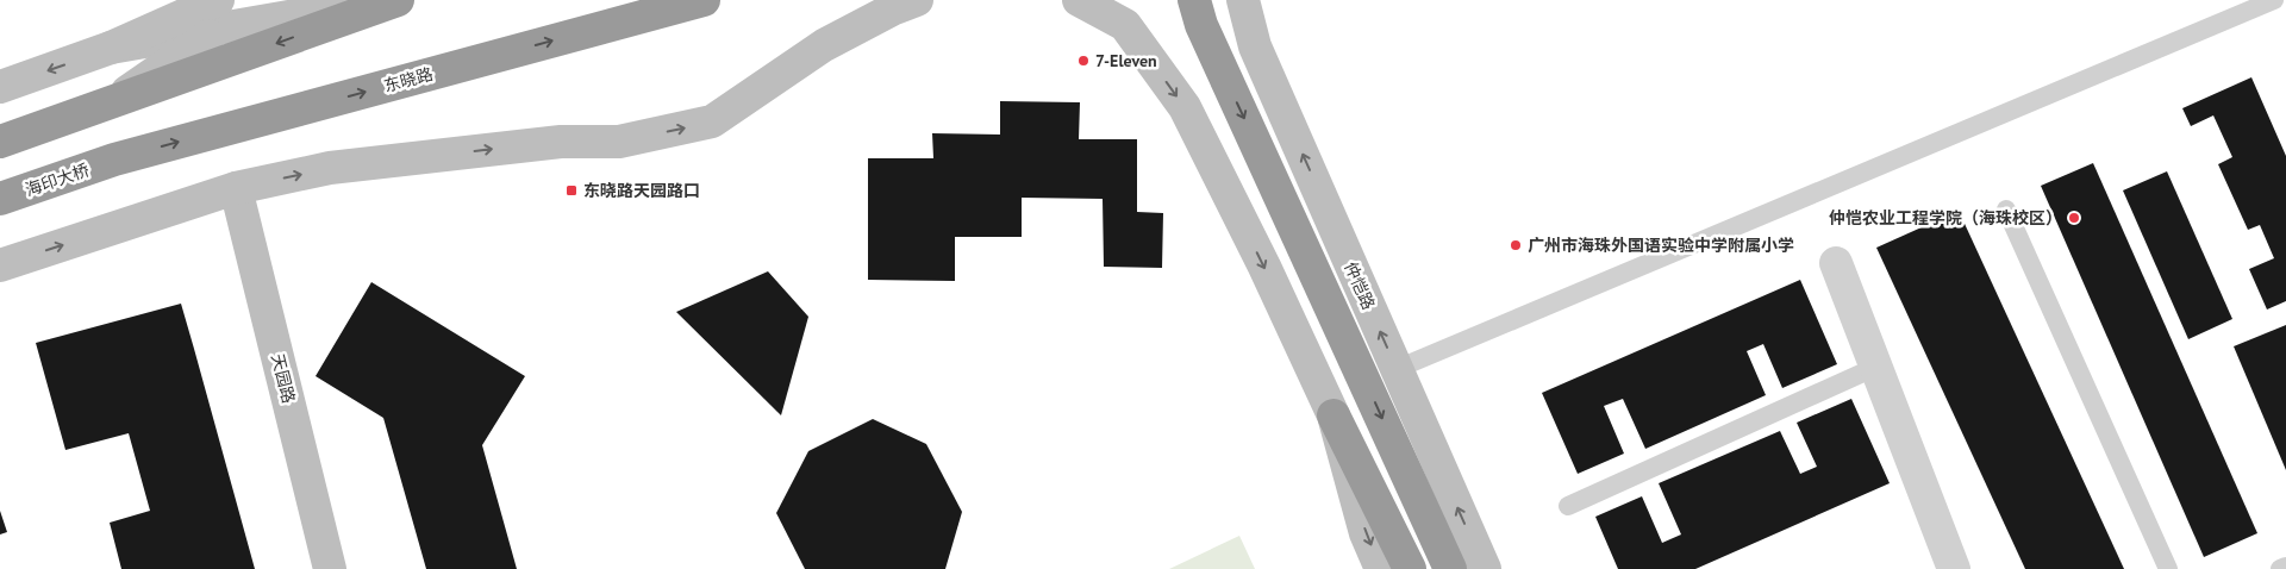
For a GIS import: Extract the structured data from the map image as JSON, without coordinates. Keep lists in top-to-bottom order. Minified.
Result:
{"streets":{"highway":["东晓路","海印大桥"],"main road":["仲恺路","天园路"]},"crossings":[["东晓路","海印大桥"]],"places":{"other":["7-Eleven","仲恺农业工程学院（海珠校区）","广州市海珠外国语实验中学附属小学"],"transit":["东晓路天园路口"]}}
